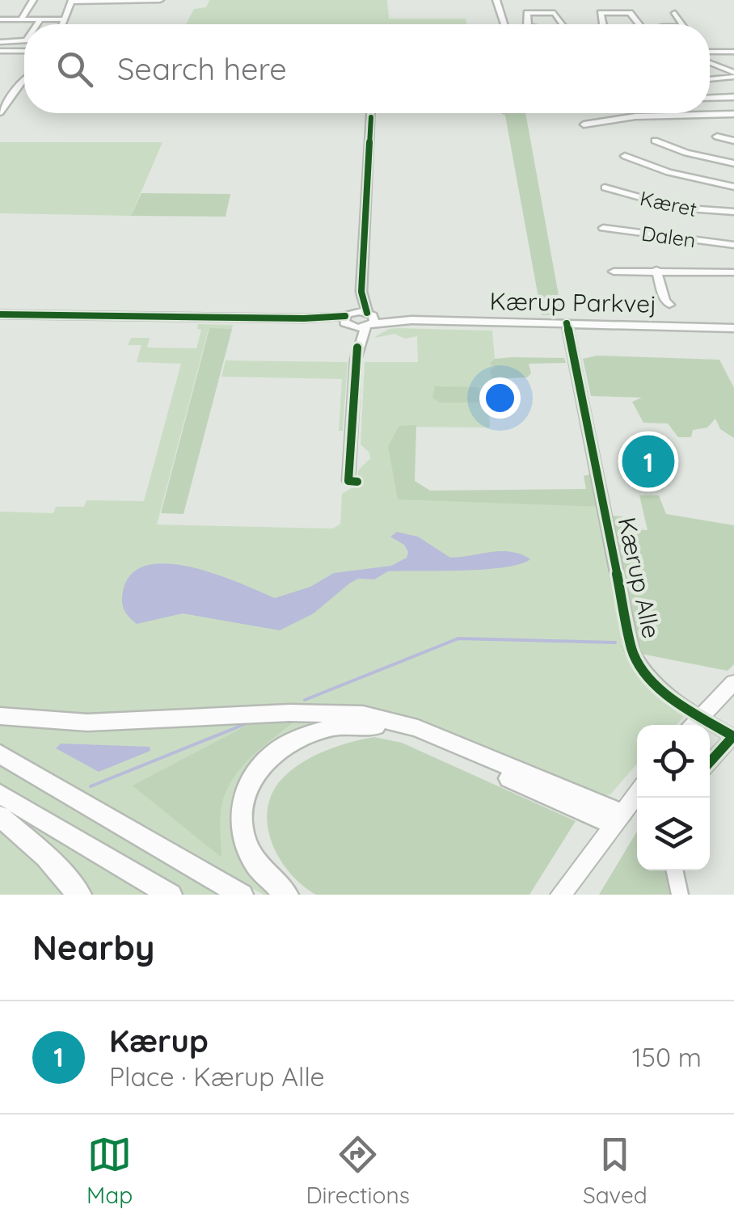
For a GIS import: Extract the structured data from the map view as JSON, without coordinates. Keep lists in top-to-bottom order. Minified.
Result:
{"streets":{"street":["Kæret","Dalen","Kærup Parkvej","Kærup Alle"]},"crossings":[["Kærup Parkvej","Kærup Alle"]],"page":{"search":"Search here","pins":"1","heading":"Nearby","list":[{"mark":"1","name":"Kærup","note":"Place · Kærup Alle","value":"150 m"}],"nav":["Map","Directions","Saved"]}}
